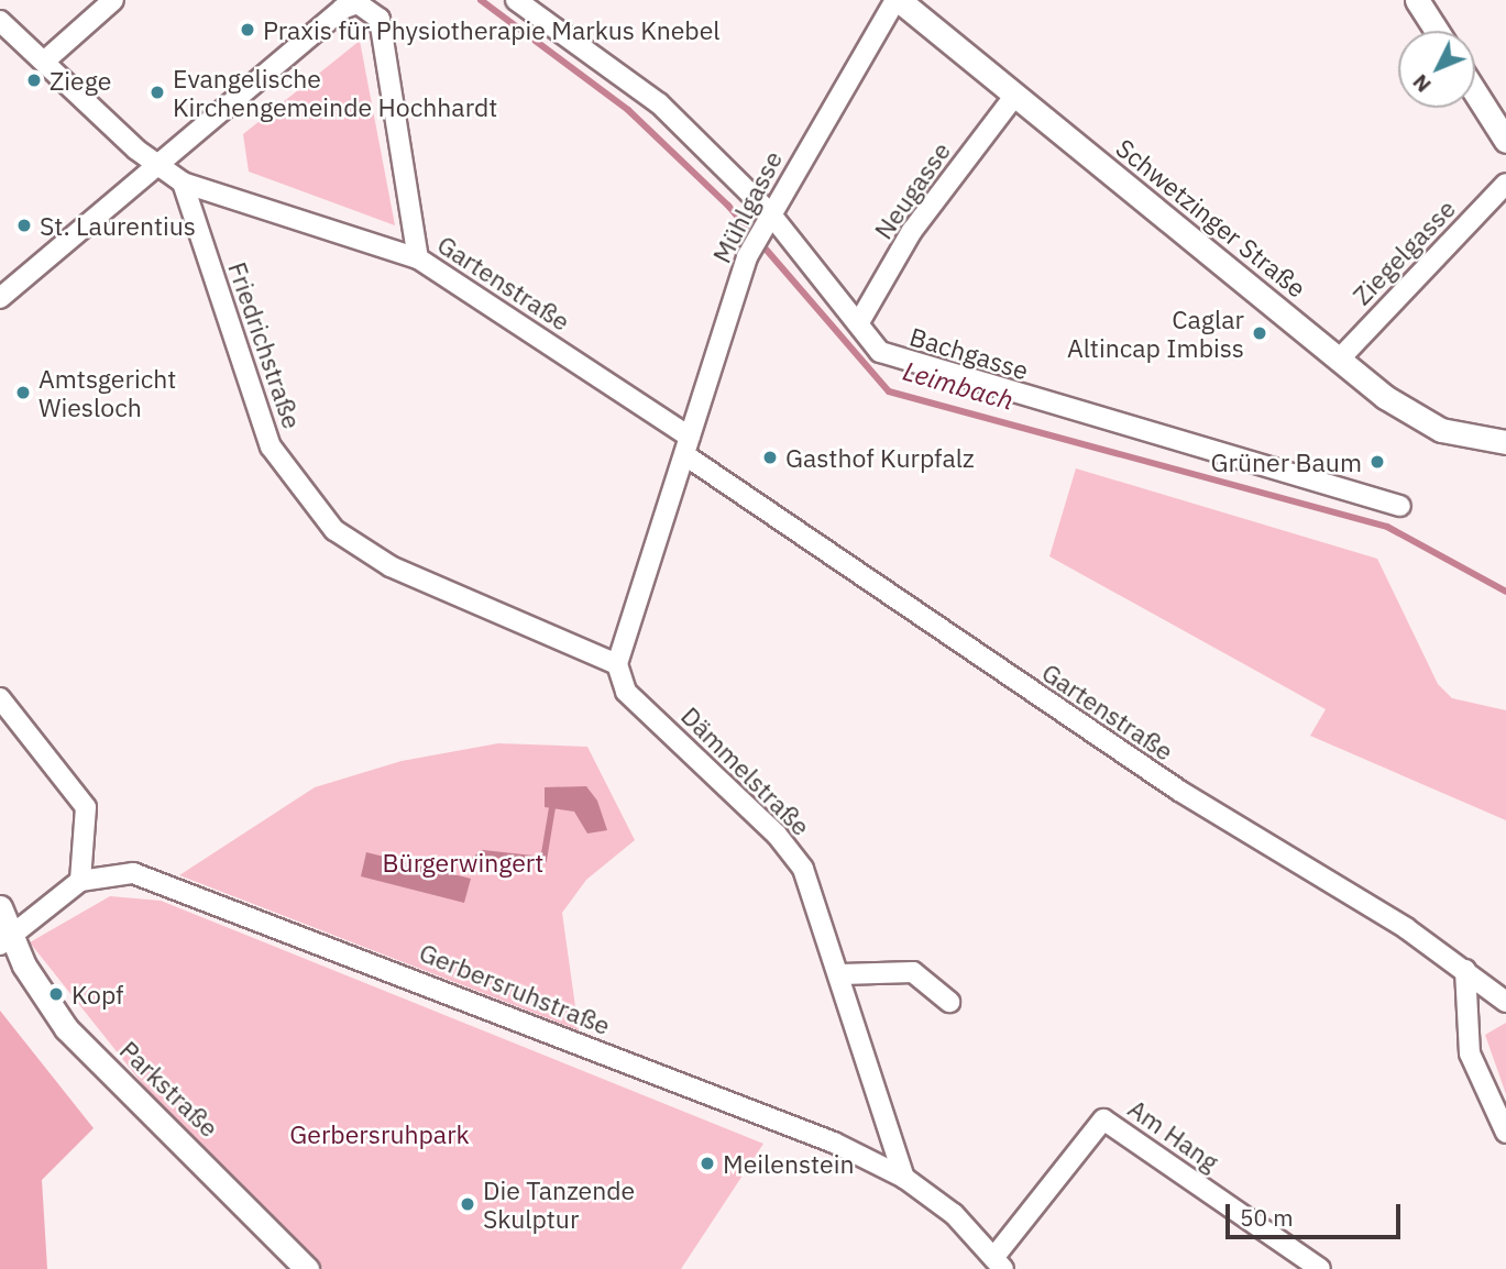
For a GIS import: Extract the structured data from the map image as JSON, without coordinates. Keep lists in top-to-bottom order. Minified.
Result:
{"streets":{"street":["Neugasse","Mühlgasse","Schwetzinger Straße","Ziegelgasse","Gartenstraße","Friedrichstraße","Bachgasse","Dämmelstraße","Gerbersruhstraße","Parkstraße","Am Hang"]},"crossings":[["Neugasse","Schwetzinger Straße"],["Neugasse","Bachgasse"],["Mühlgasse","Schwetzinger Straße"],["Mühlgasse","Gartenstraße"],["Mühlgasse","Bachgasse"],["Schwetzinger Straße","Ziegelgasse"],["Gartenstraße","Friedrichstraße"],["Friedrichstraße","Dämmelstraße"],["Dämmelstraße","Gerbersruhstraße"],["Gerbersruhstraße","Parkstraße"],["Gerbersruhstraße","Am Hang"]],"water":["Leimbach"],"parks":["Bürgerwingert","Gerbersruhpark"],"places":["Praxis für Physiotherapie Markus Knebel","Ziege","Evangelische Kirchengemeinde Hochhardt","St. Laurentius","Caglar Altincap Imbiss","Amtsgericht Wiesloch","Gasthof Kurpfalz","Grüner Baum","Kopf","Meilenstein","Die Tanzende Skulptur"],"scale_bar":"50 m","north":"bottom left"}
